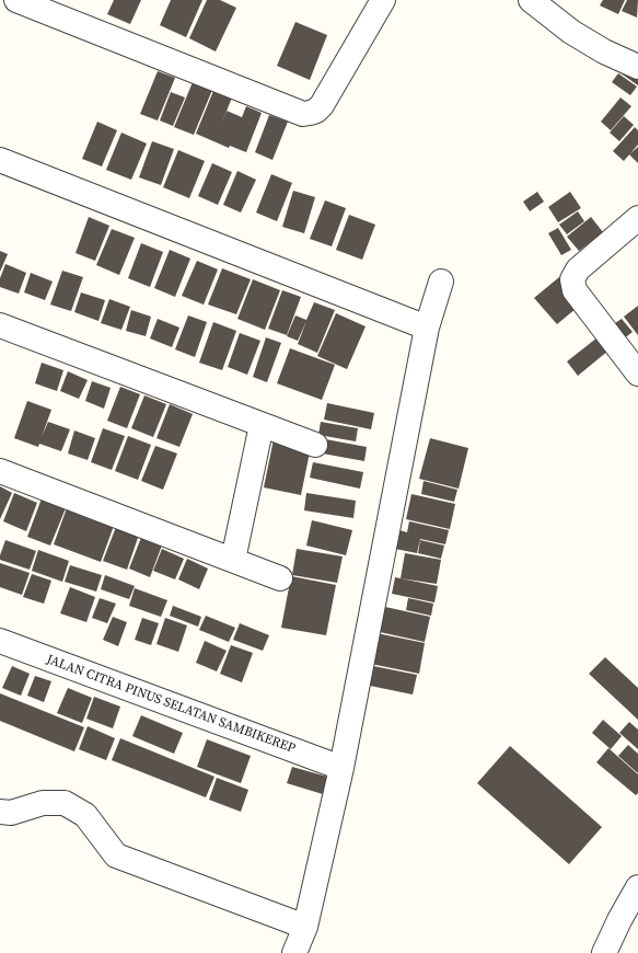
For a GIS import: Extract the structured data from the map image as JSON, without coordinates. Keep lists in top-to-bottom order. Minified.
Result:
{"streets":{"street":["JALAN CITRA PINUS SELATAN SAMBIKEREP"]}}
